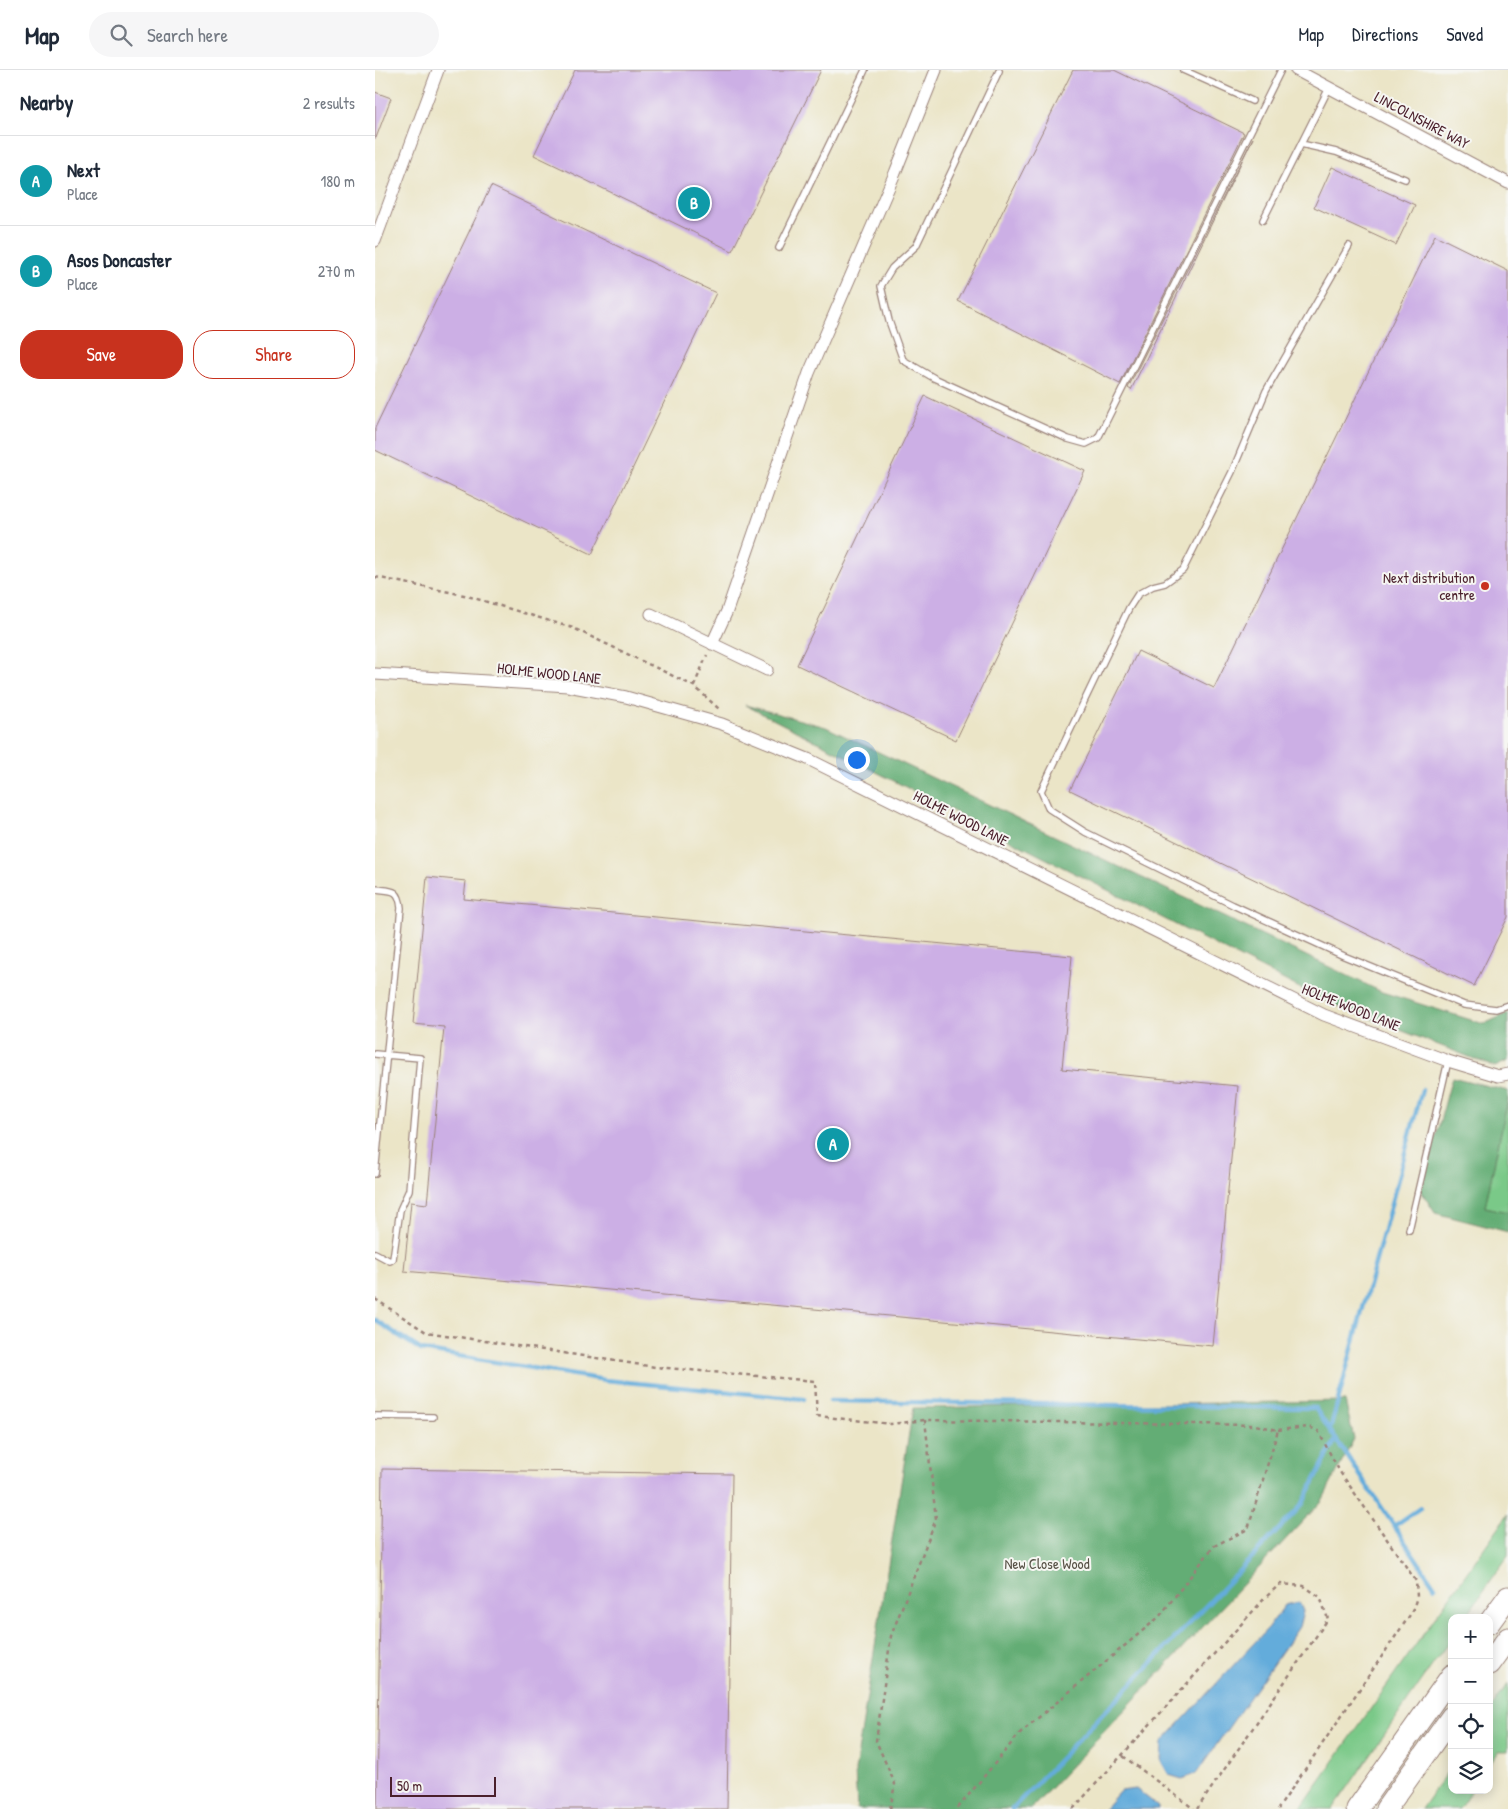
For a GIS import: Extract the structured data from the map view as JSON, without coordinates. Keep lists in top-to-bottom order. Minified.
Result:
{"streets":{"street":["LINCOLNSHIRE WAY","HOLME WOOD LANE"]},"parks":["New Close Wood"],"places":["Next distribution centre"],"scale_bar":"50 m","page":{"header":"Map","search":"Search here","nav":["Map","Directions","Saved"],"heading":["Nearby","2 results"],"list":[{"mark":"A","name":"Next","note":"Place","value":"180 m"},{"mark":"B","name":"Asos Doncaster","note":"Place","value":"270 m"}],"pins":["B","A"],"buttons":["Save","Share"],"map_buttons":["+","−"],"scale":"50 m"}}
